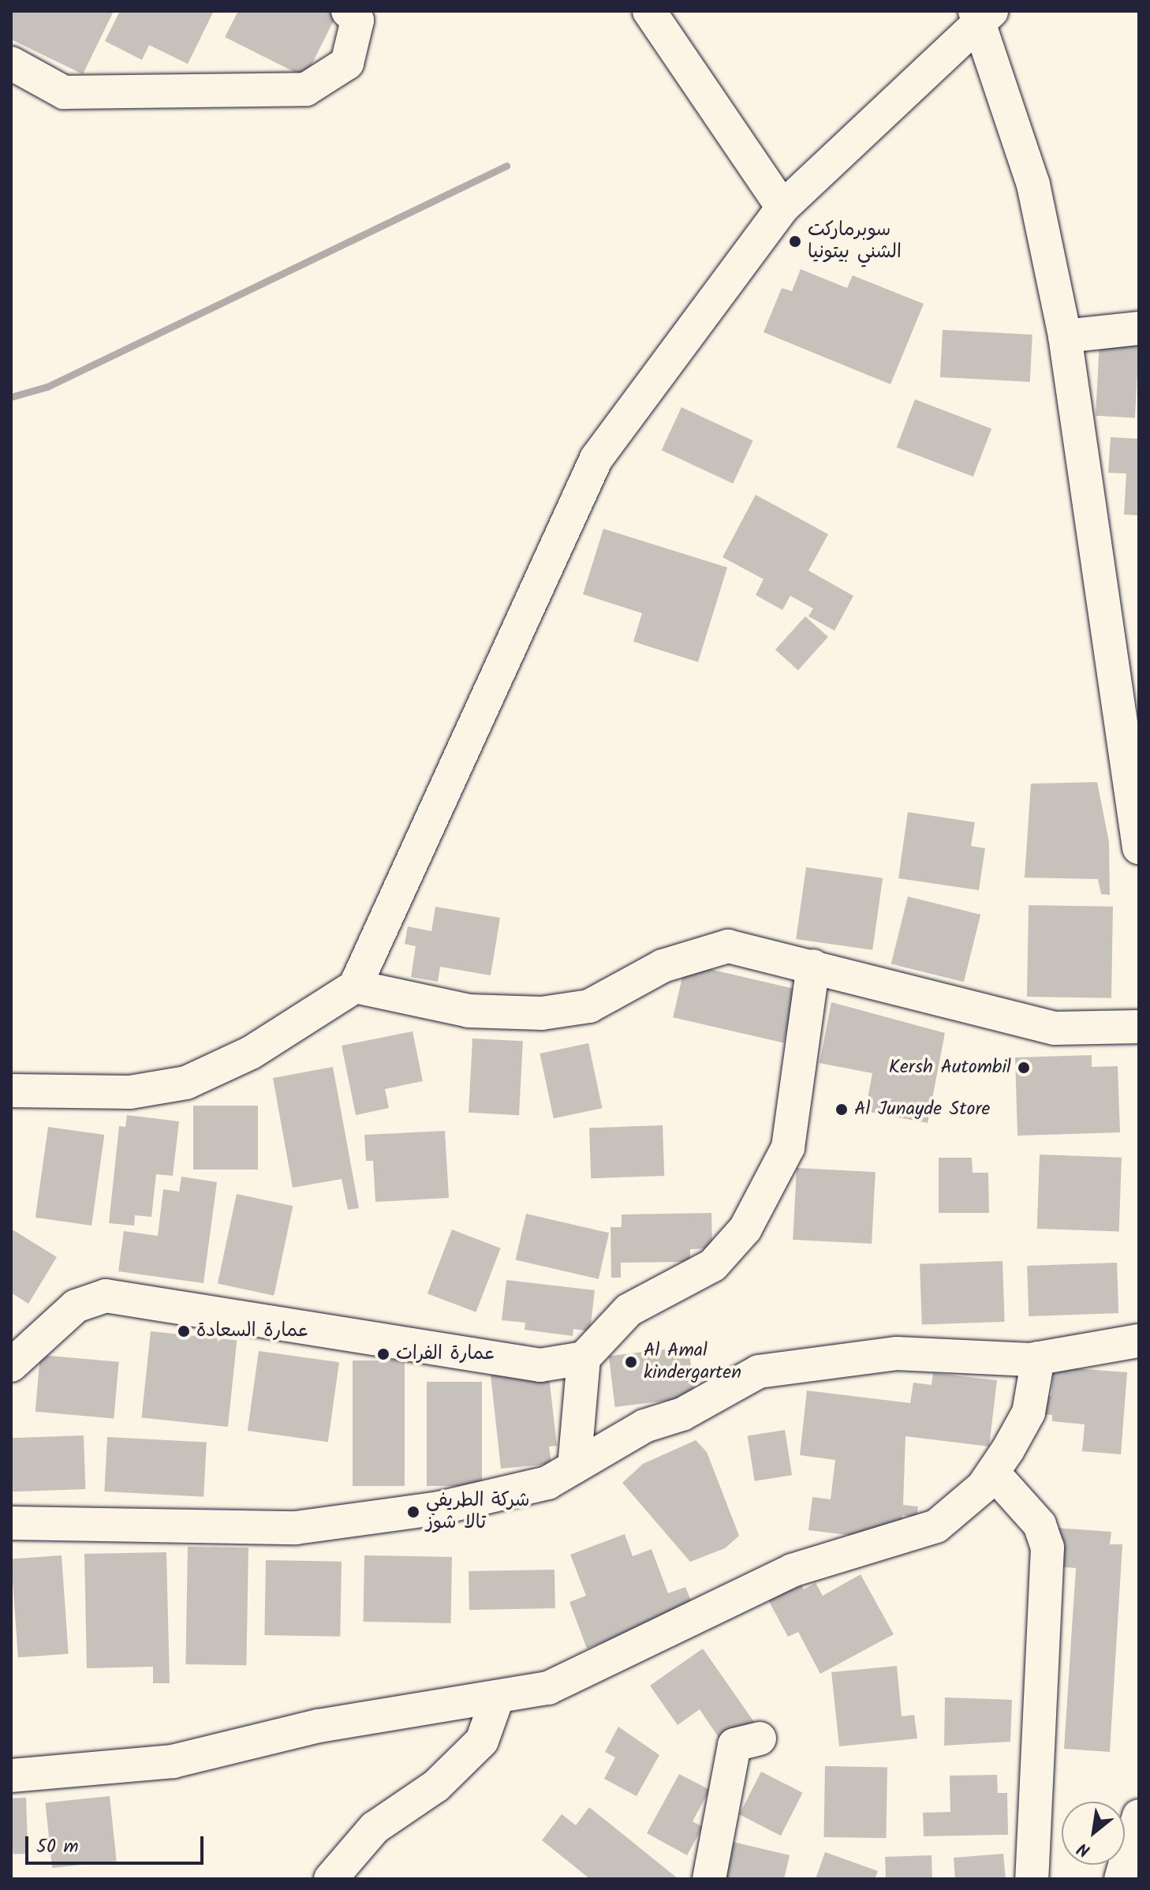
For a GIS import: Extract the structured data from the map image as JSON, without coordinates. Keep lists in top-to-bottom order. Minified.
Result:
{"places":["سوبرماركت الشني بيتونيا","Kersh Autombil","Al Junayde Store","عمارة السعادة","عمارة الفرات","Al Amal kindergarten","شركة الطريفي تالا شوز"],"scale_bar":"50 m","north":"bottom left"}
